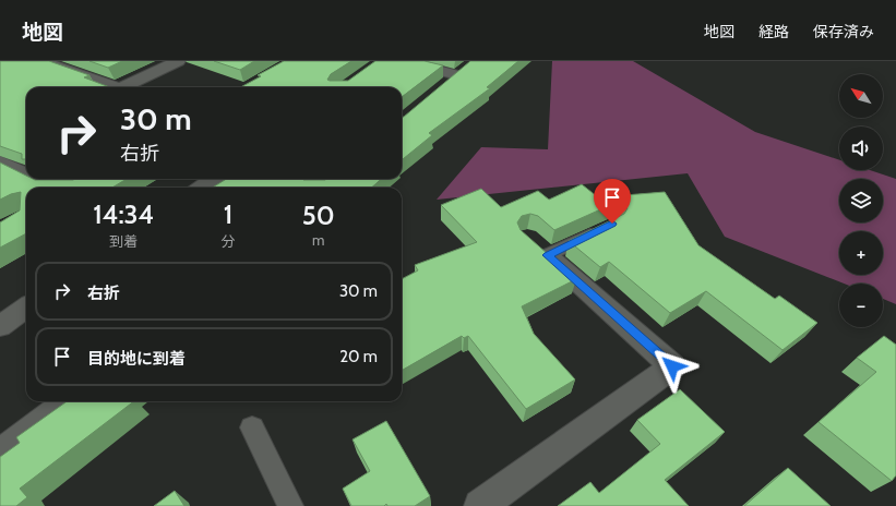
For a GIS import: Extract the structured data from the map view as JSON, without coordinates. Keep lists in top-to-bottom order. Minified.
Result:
{"north":"top left","page":{"header":"地図","nav":["地図","経路","保存済み"],"map_buttons":["+","−"],"turn":["30 m","右折"],"eta":["14:34","到着","1","分","50","m"],"list":[{"name":"右折","value":"30 m"},{"name":"目的地に到着","value":"20 m"}]}}
